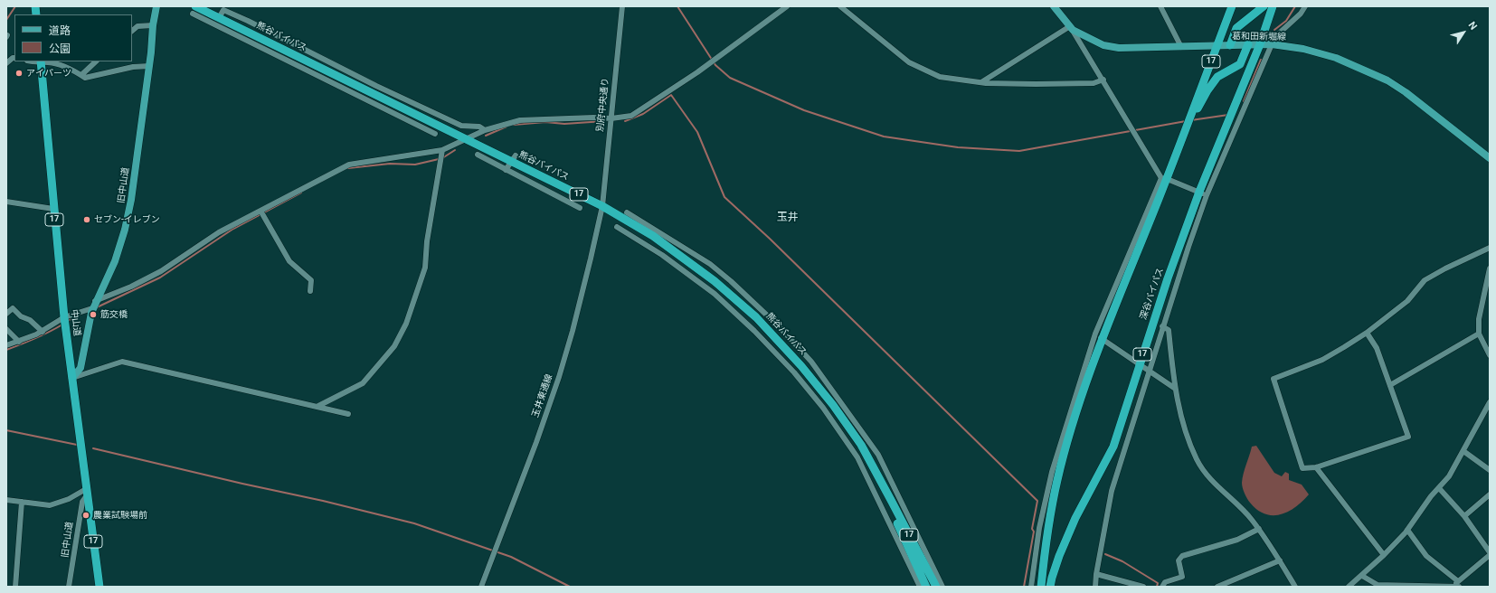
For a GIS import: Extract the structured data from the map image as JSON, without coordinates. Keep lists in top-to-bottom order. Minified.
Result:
{"streets":{"highway":["熊谷バイパス","17","深谷バイパス","中山道"],"main road":["葛和田新堀線","旧中山道"],"street":["別府中央通り","玉井東通線"]},"crossings":[["熊谷バイパス","17"],["熊谷バイパス","別府中央通り"],["熊谷バイパス","玉井東通線"],["葛和田新堀線","17"],["葛和田新堀線","深谷バイパス"],["別府中央通り","玉井東通線"],["旧中山道","中山道"]],"districts":["玉井"],"places":["アイパーツ","セブン-イレブン","筋交橋","農業試験場前"],"legend":["道路","公園"],"north":"top right"}
